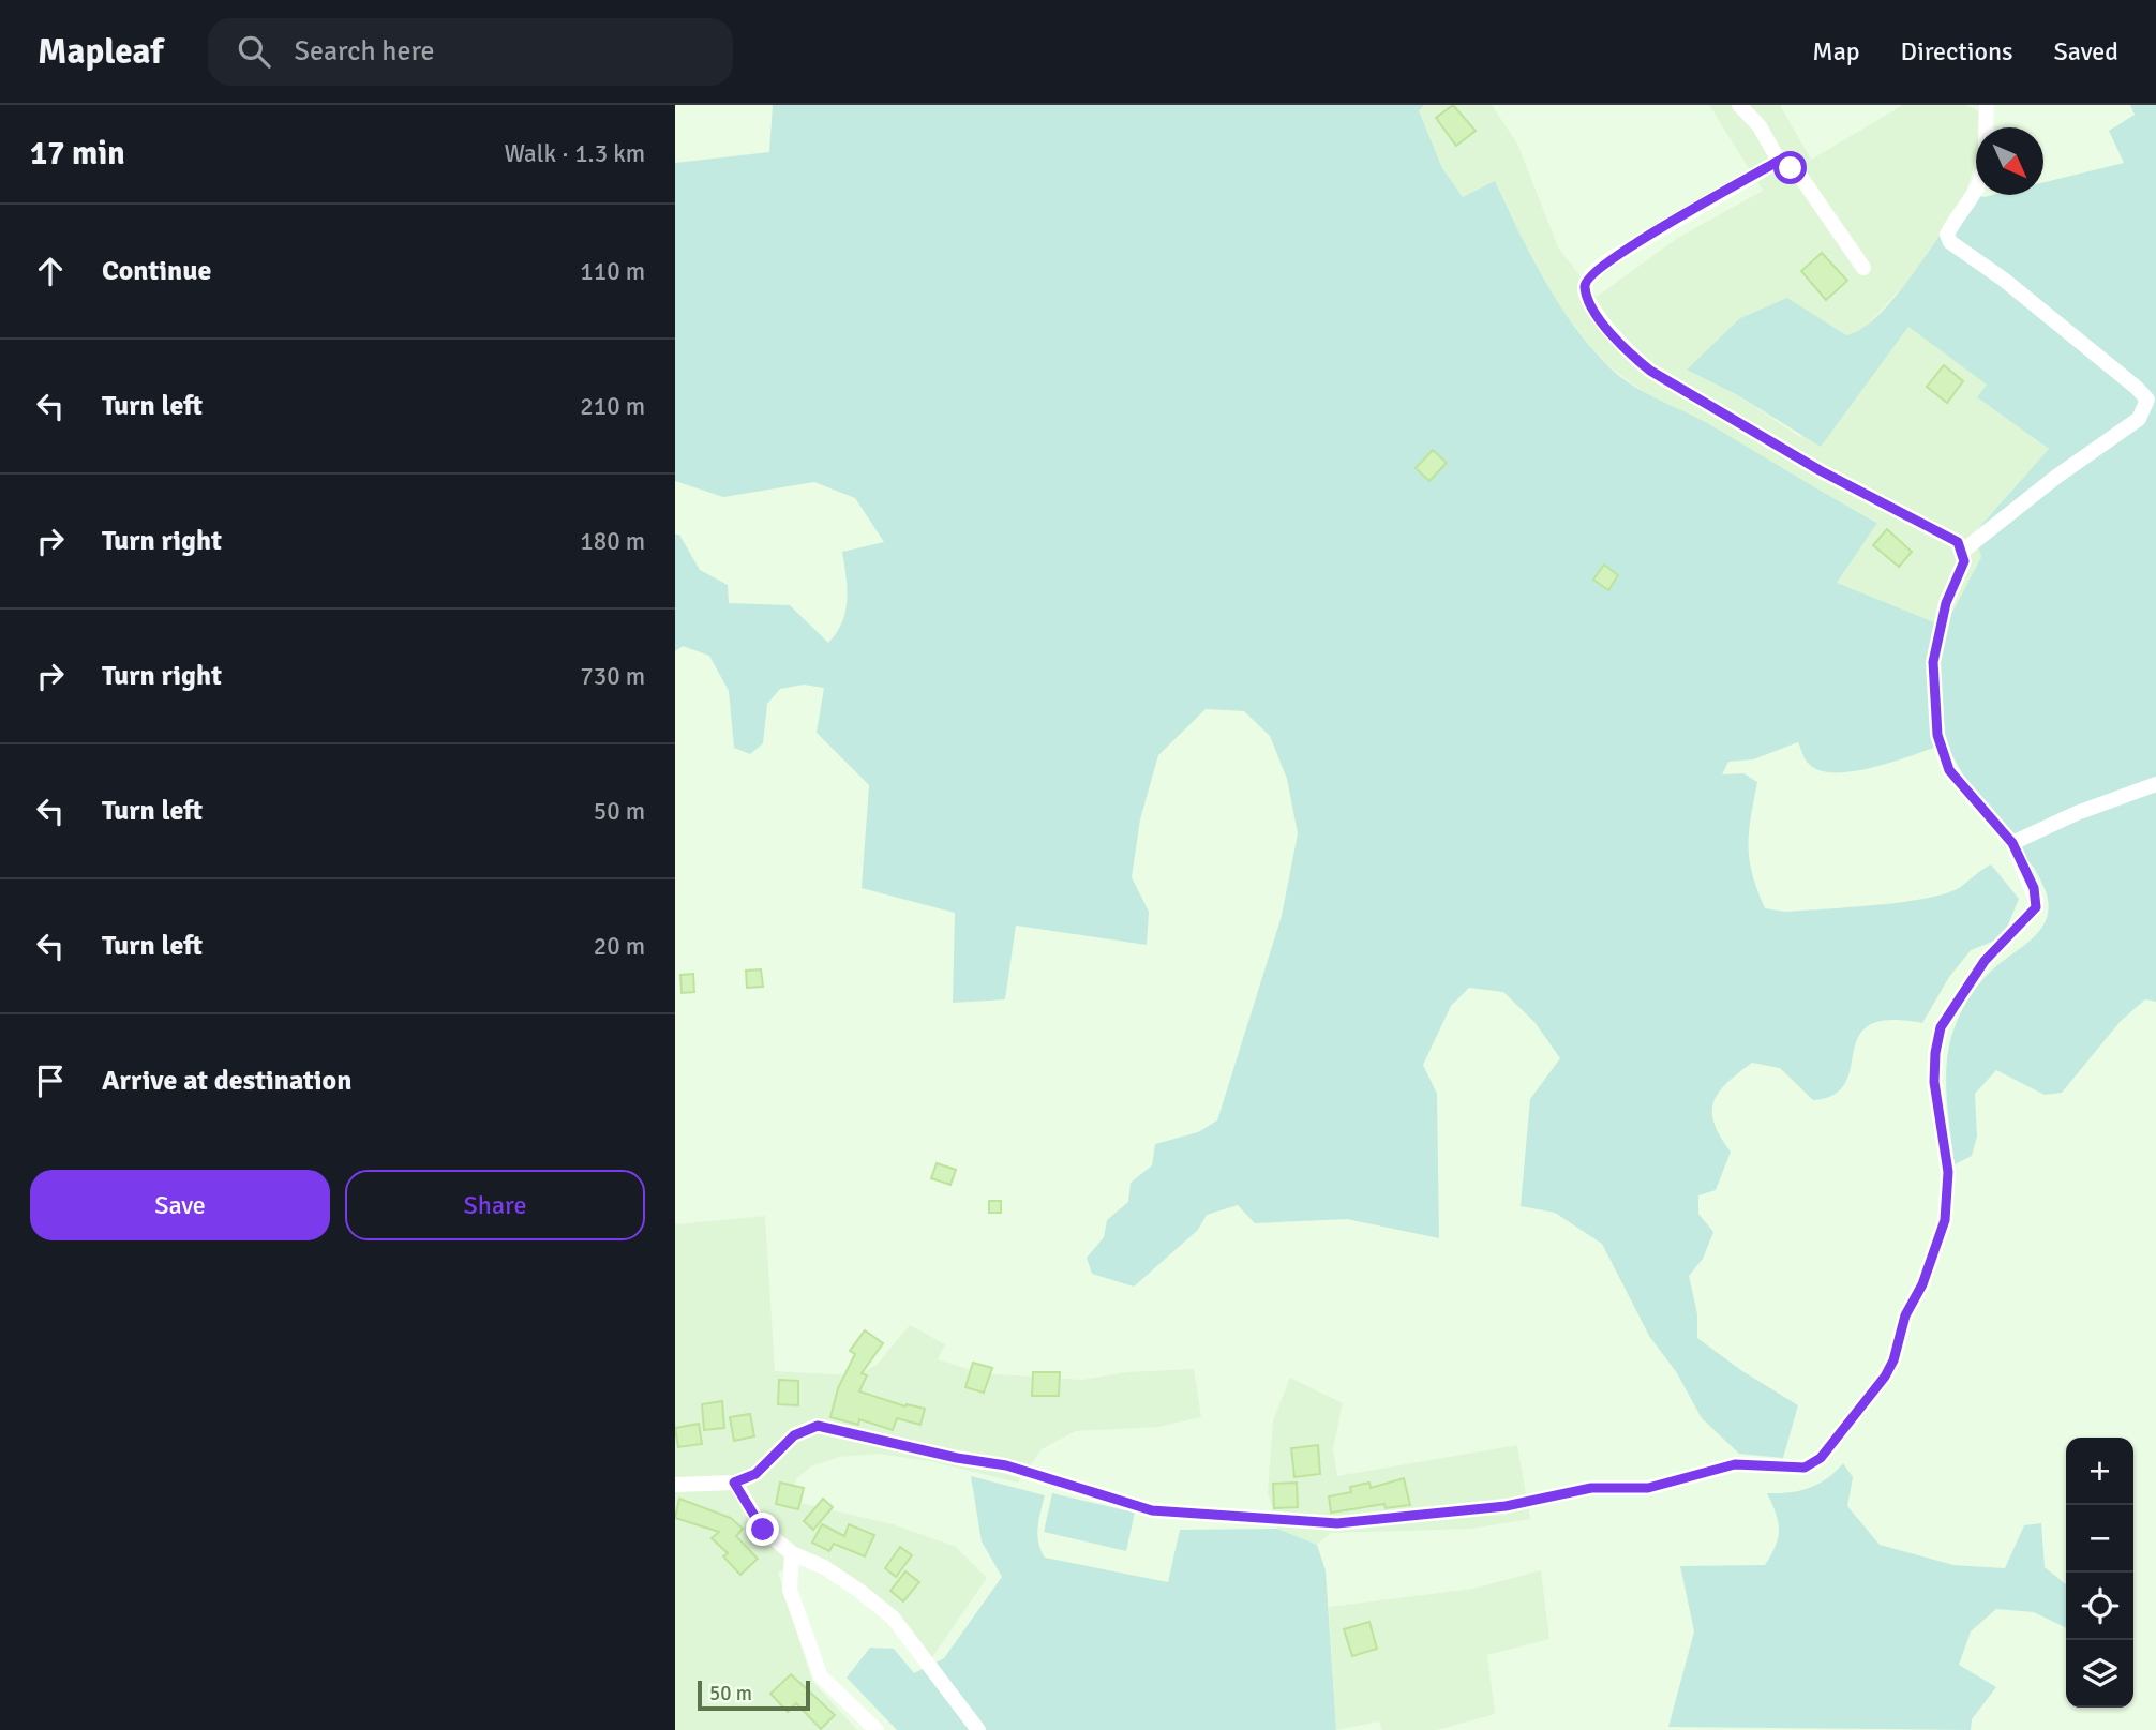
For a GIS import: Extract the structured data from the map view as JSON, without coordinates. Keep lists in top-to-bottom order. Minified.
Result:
{"scale_bar":"50 m","north":"bottom right","page":{"header":"Mapleaf","search":"Search here","nav":["Map","Directions","Saved"],"heading":["17 min","Walk · 1.3 km"],"list":[["Continue","110 m"],["Turn left","210 m"],["Turn right","180 m"],["Turn right","730 m"],["Turn left","50 m"],["Turn left","20 m"],"Arrive at destination"],"buttons":["Save","Share"],"map_buttons":["+","−"],"scale":"50 m"}}
